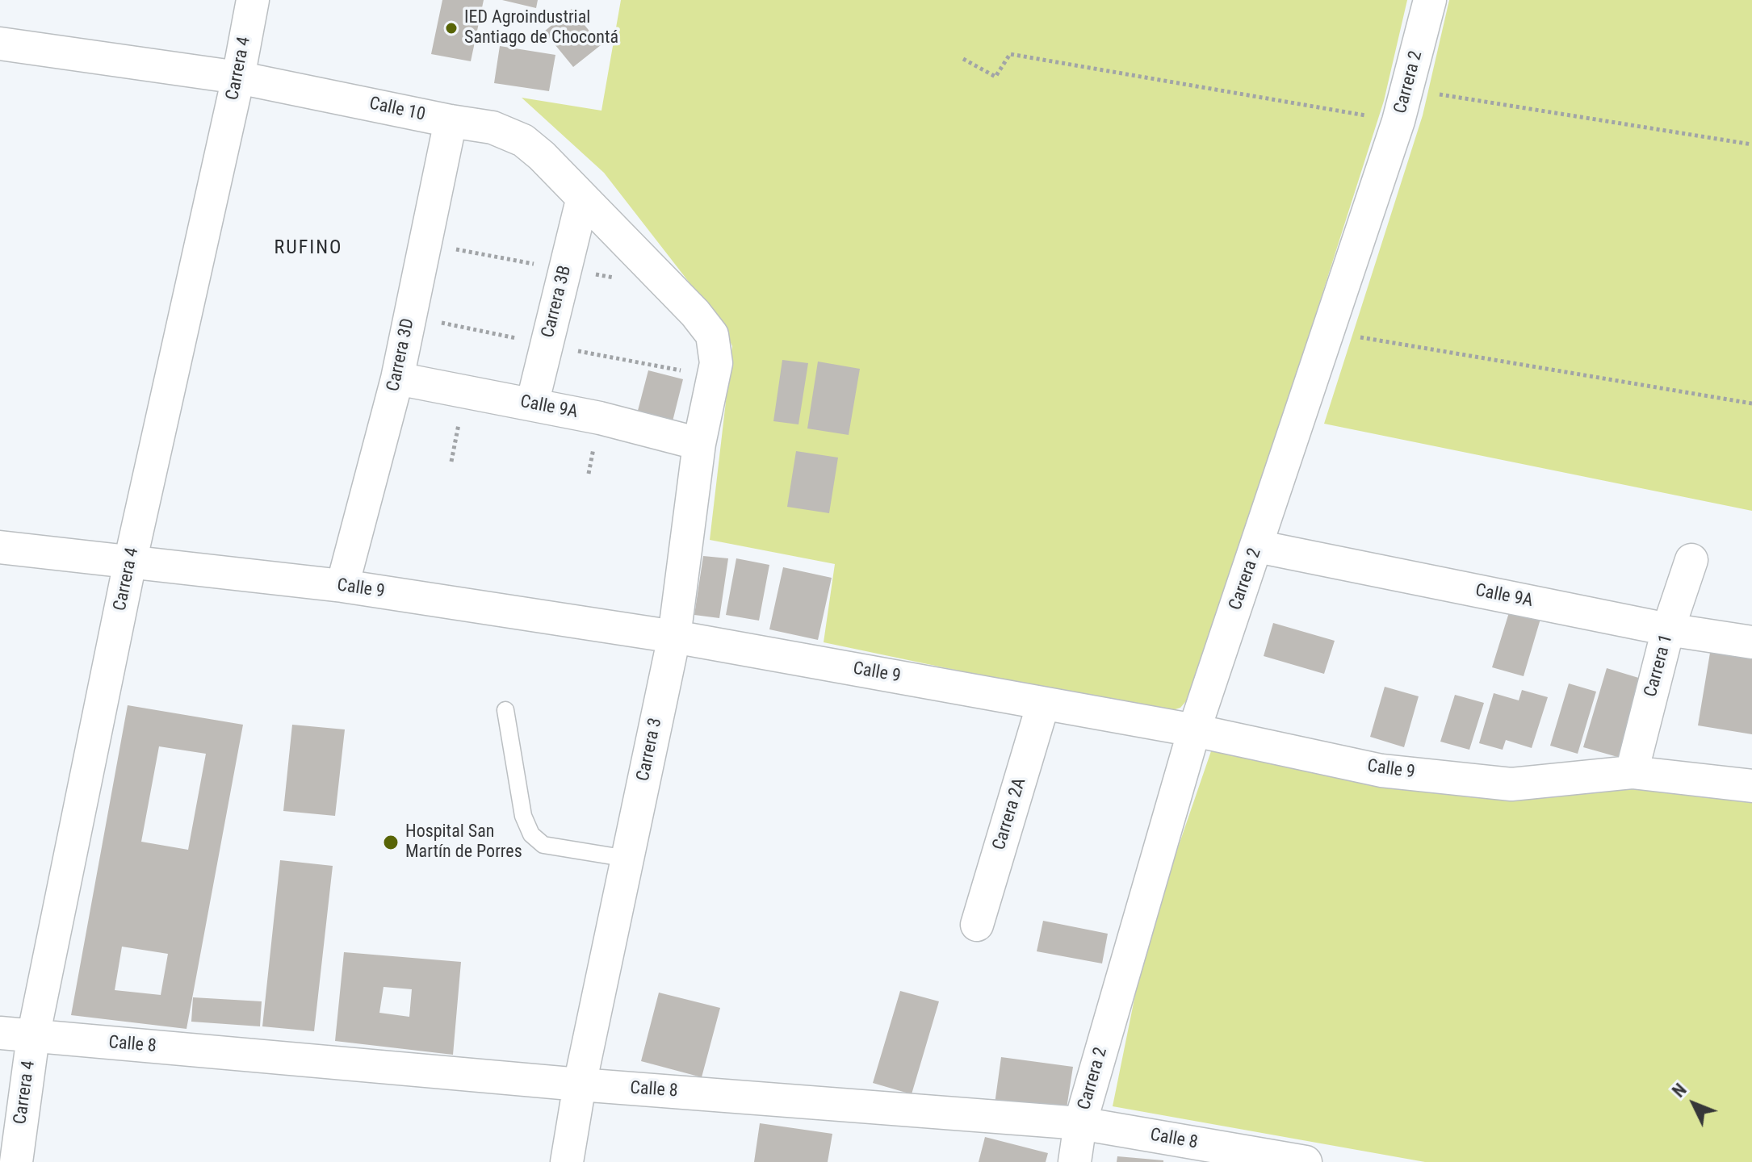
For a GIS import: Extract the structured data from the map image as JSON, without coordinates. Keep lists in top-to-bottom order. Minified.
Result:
{"streets":{"street":["Carrera 4","Carrera 2","Calle 10","Carrera 3B","Carrera 3D","Calle 9A","Calle 9","Carrera 1","Carrera 3","Carrera 2A","Calle 8"]},"crossings":[["Carrera 4","Calle 10"],["Carrera 4","Calle 9"],["Carrera 4","Calle 8"],["Carrera 2","Calle 9A"],["Carrera 2","Calle 9"],["Carrera 2","Calle 8"],["Calle 10","Carrera 3B"],["Calle 10","Carrera 3D"],["Calle 10","Carrera 3"],["Carrera 3B","Calle 9A"],["Carrera 3D","Calle 9A"],["Carrera 3D","Calle 9"],["Calle 9A","Carrera 1"],["Calle 9A","Carrera 3"],["Calle 9","Carrera 1"],["Calle 9","Carrera 3"],["Calle 9","Carrera 2A"],["Carrera 3","Calle 8"]],"districts":["RUFINO"],"places":["IED Agroindustrial Santiago de Chocontá","Hospital San Martín de Porres"],"north":"top left"}
